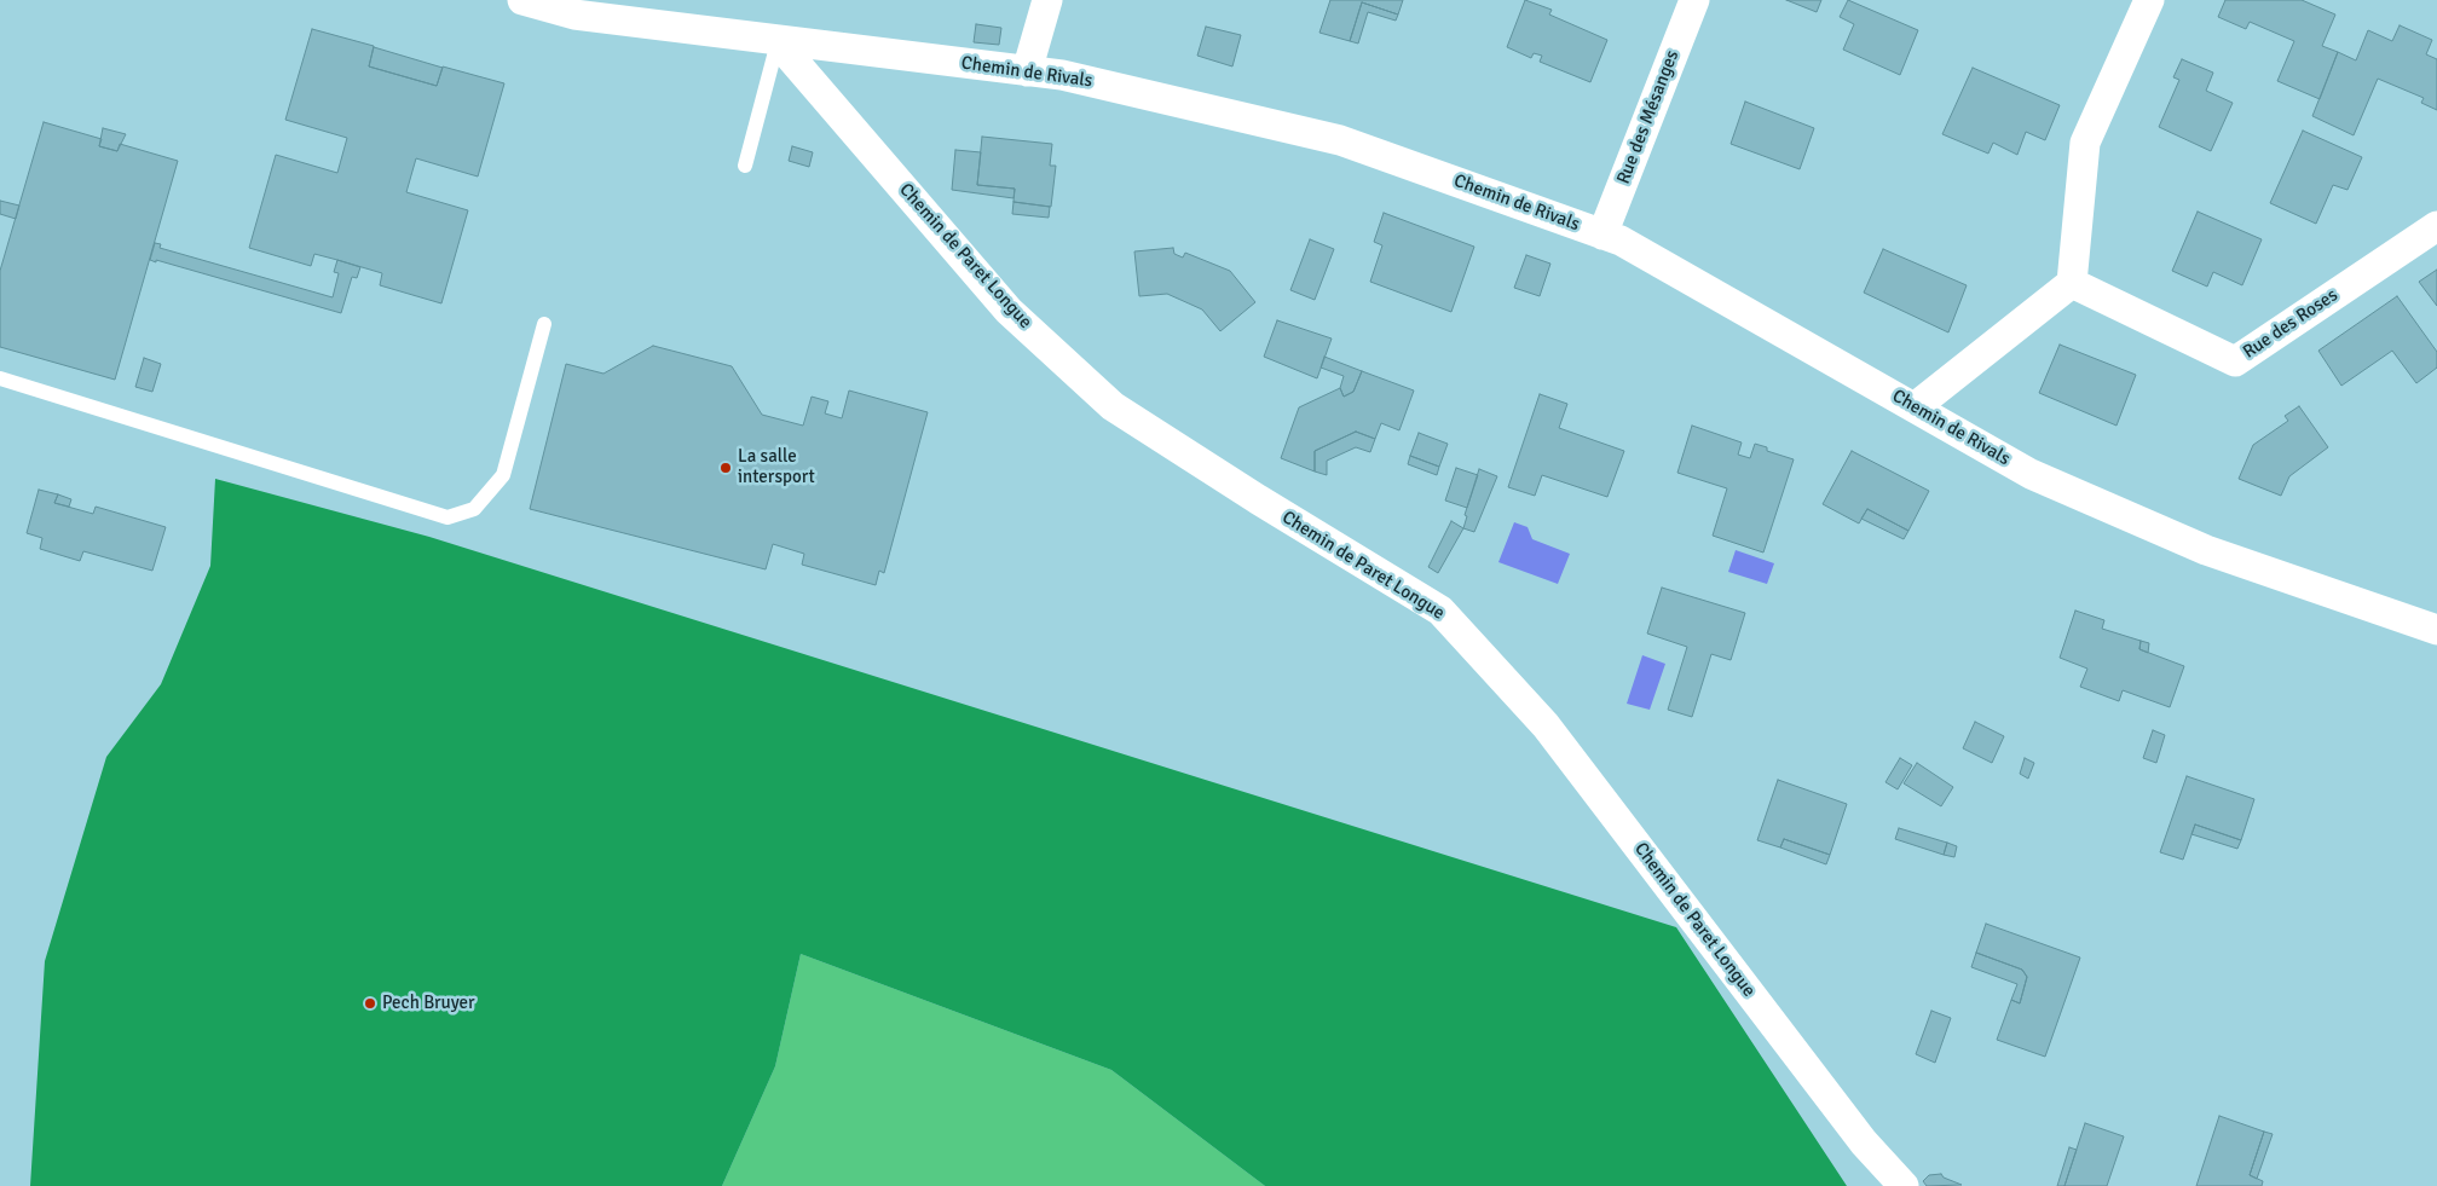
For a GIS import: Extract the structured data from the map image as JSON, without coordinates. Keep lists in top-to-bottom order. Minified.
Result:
{"streets":{"street":["Chemin de Rivals","Rue des Mésanges","Chemin de Paret Longue","Rue des Roses"]},"crossings":[["Chemin de Rivals","Rue des Mésanges"],["Chemin de Rivals","Chemin de Paret Longue"]],"places":["La salle intersport","Pech Bruyer"]}
